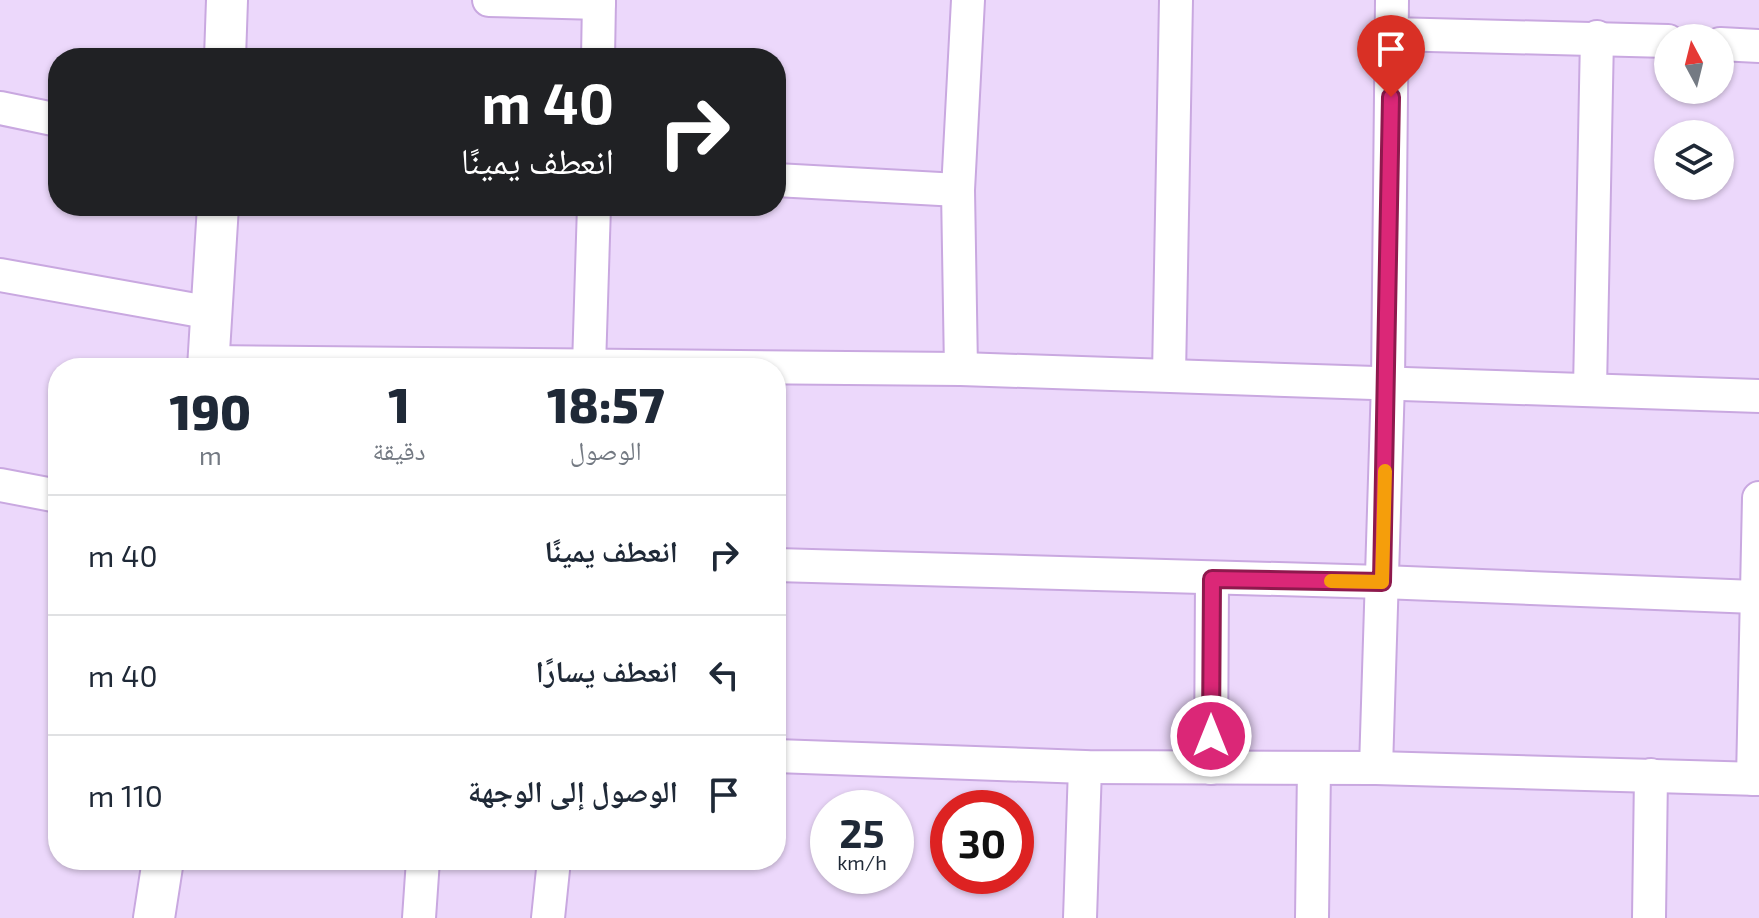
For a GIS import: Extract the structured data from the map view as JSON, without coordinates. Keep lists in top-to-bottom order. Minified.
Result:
{"north":"top","page":{"turn":["40 m","انعطف يمينًا"],"eta":["18:57","الوصول","1","دقيقة","190","m"],"list":[{"name":"انعطف يمينًا","value":"40 m"},{"name":"انعطف يسارًا","value":"40 m"},{"name":"الوصول إلى الوجهة","value":"110 m"}],"speed":"25 km/h","limit":"30"}}
